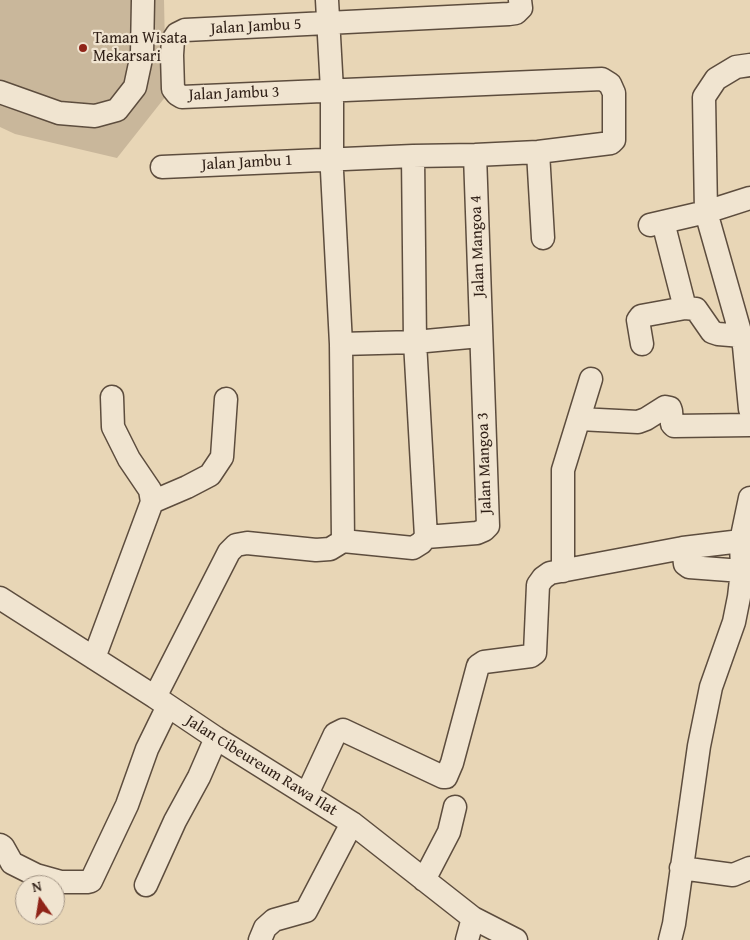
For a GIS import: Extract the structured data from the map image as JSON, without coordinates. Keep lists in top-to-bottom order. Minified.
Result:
{"streets":{"street":["Jalan Jambu 5","Jalan Jambu 3","Jalan Jambu 1","Jalan Mangoa 4","Jalan Mangoa 3","Jalan Cibeureum Rawa Ilat"]},"crossings":[["Jalan Jambu 5","Jalan Jambu 3"],["Jalan Jambu 3","Jalan Jambu 1"],["Jalan Jambu 1","Jalan Mangoa 4"],["Jalan Mangoa 4","Jalan Mangoa 3"]],"places":["Taman Wisata Mekarsari"],"north":"top"}
